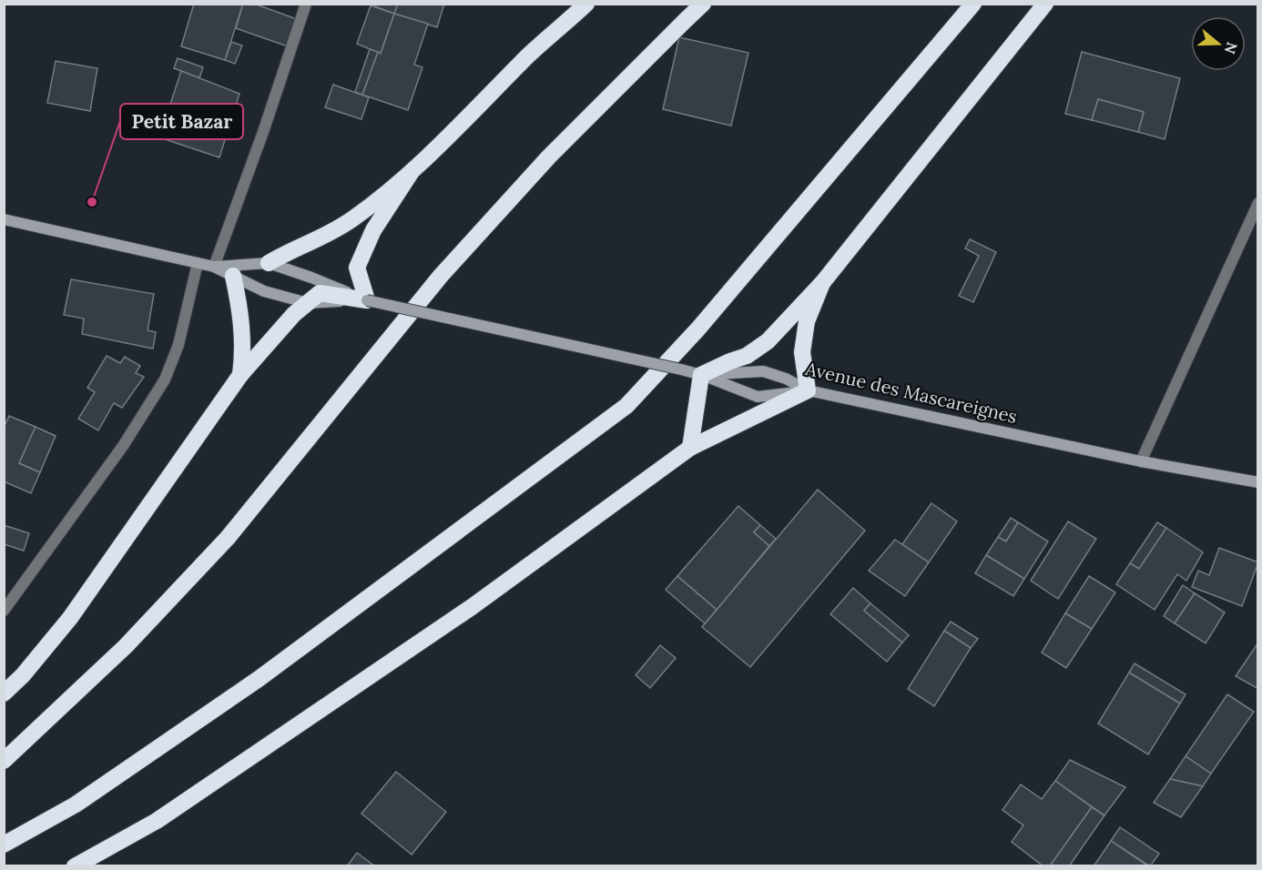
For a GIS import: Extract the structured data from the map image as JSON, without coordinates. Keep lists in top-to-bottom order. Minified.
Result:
{"streets":{"street":["Avenue des Mascareignes"]},"places":["Petit Bazar"],"north":"right"}
